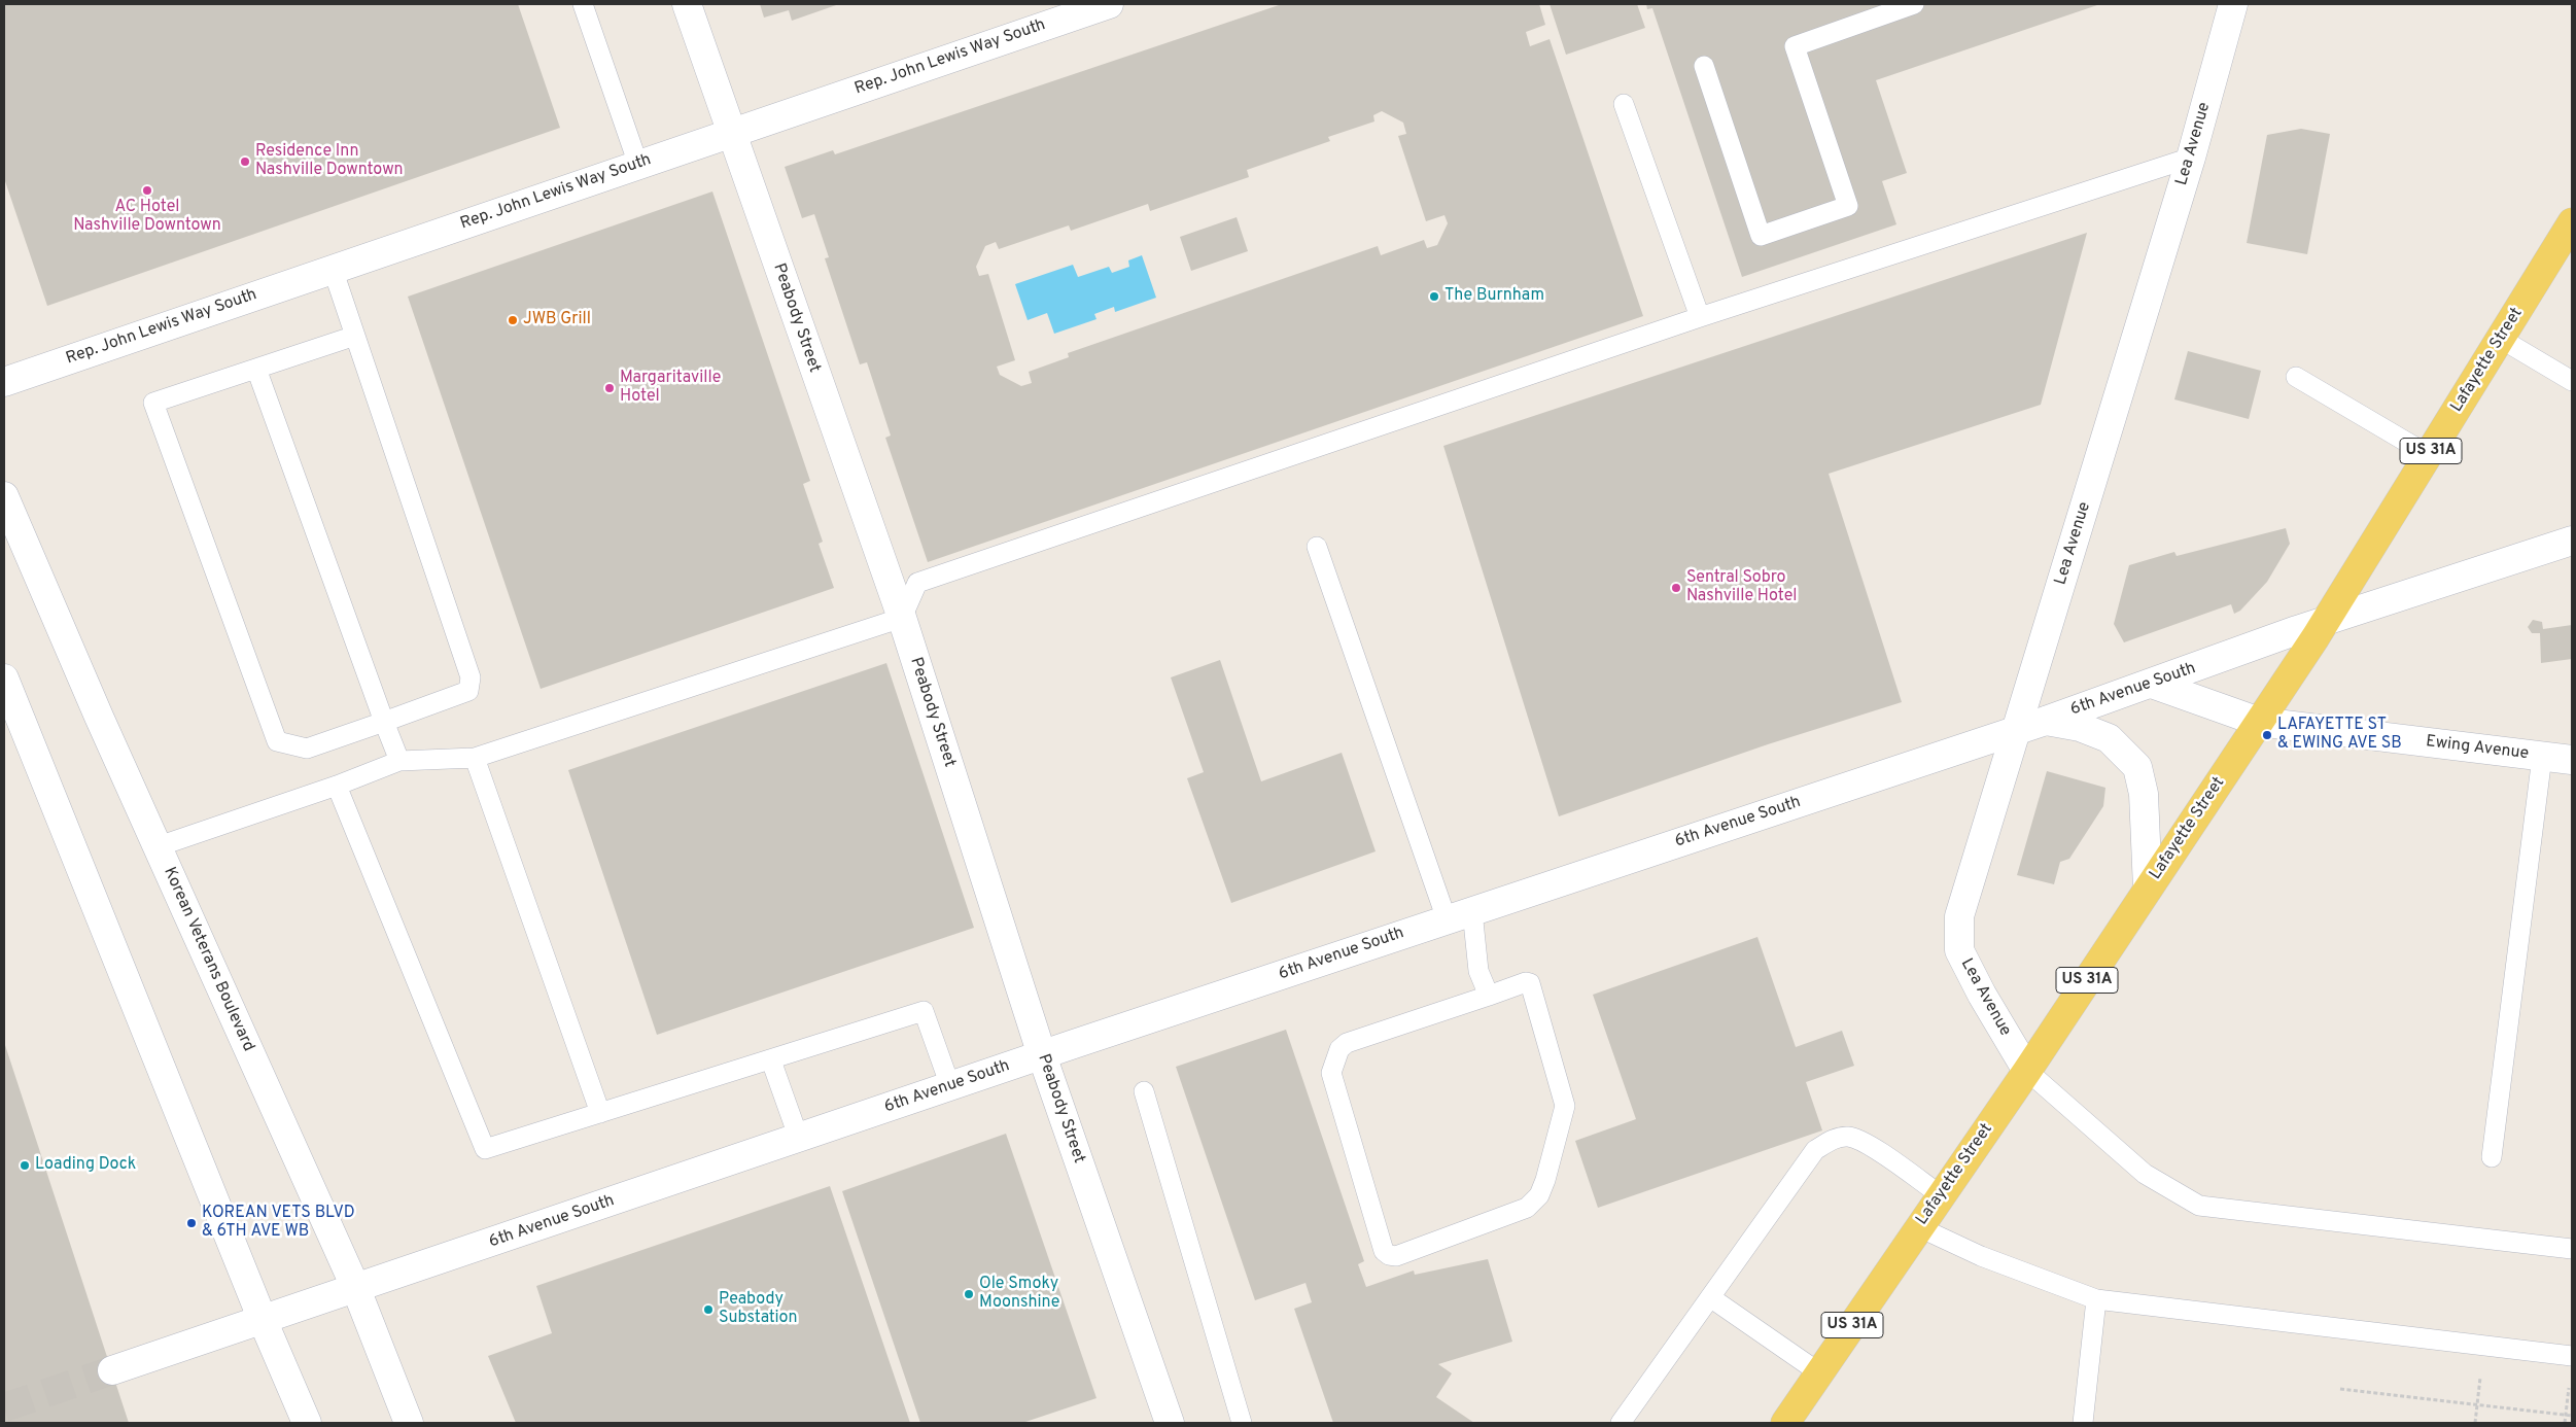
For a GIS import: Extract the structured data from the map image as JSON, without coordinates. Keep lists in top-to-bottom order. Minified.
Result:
{"streets":{"main road":["Lafayette Street","US 31A"],"street":["Rep. John Lewis Way South","Lea Avenue","Peabody Street","6th Avenue South","Ewing Avenue","Korean Veterans Boulevard"]},"crossings":[["Rep. John Lewis Way South","Peabody Street"],["Lea Avenue","Lafayette Street"],["Lea Avenue","6th Avenue South"],["Peabody Street","6th Avenue South"],["Lafayette Street","6th Avenue South"],["Lafayette Street","Ewing Avenue"],["6th Avenue South","Ewing Avenue"],["6th Avenue South","Korean Veterans Boulevard"]],"places":["Residence Inn Nashville Downtown","AC Hotel Nashville Downtown","The Burnham","JWB Grill","Margaritaville Hotel","Sentral Sobro Nashville Hotel","LAFAYETTE ST & EWING AVE SB","Loading Dock","KOREAN VETS BLVD & 6TH AVE WB","Ole Smoky Moonshine","Peabody Substation"]}
